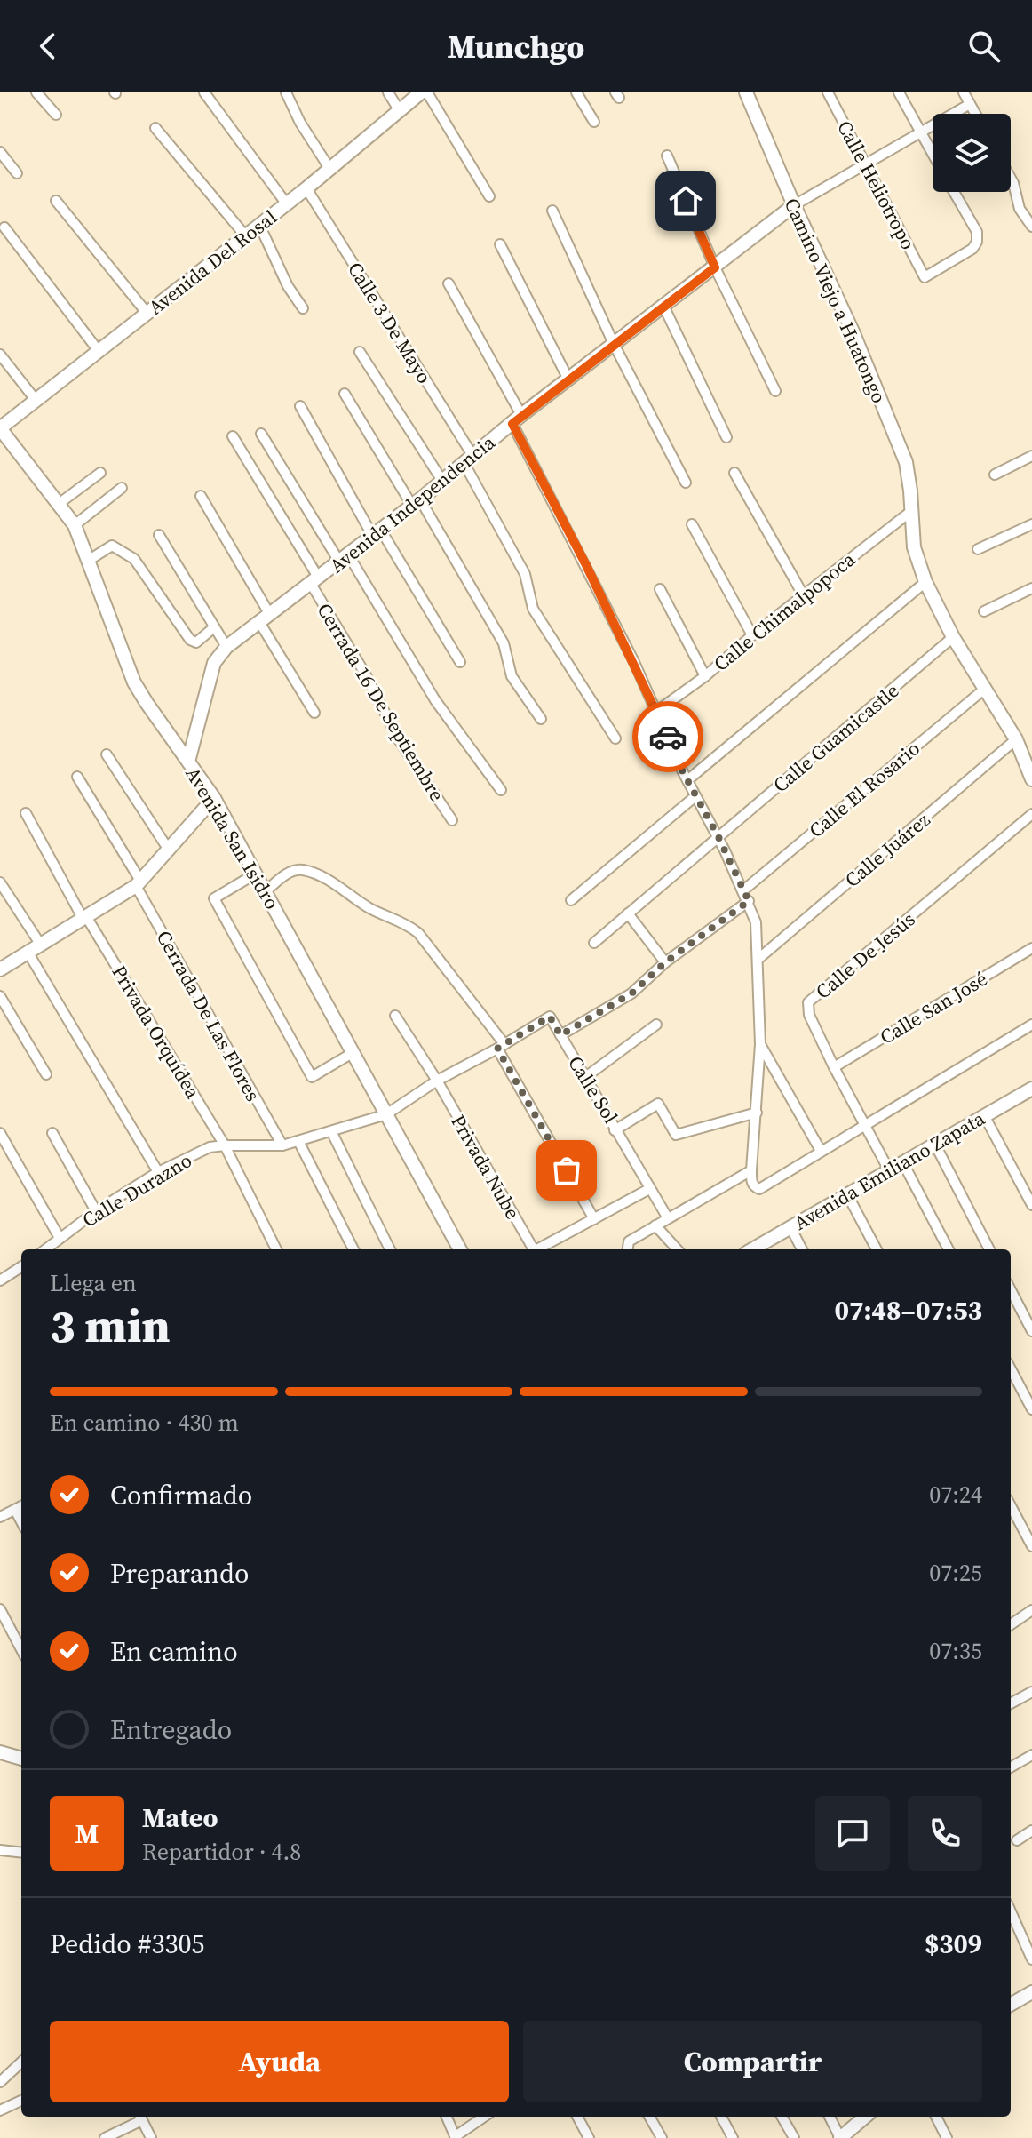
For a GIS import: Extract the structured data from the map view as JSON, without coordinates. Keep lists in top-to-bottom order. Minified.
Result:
{"streets":{"main road":["Avenida Del Rosal","Camino Viejo a Huatongo","Avenida Independencia","Avenida San Isidro","Avenida Emiliano Zapata"],"street":["Calle Heliotropo","Calle 3 De Mayo","Calle Chimalpopoca","Cerrada 16 De Septiembre","Calle Guamicastle","Calle El Rosario","Calle Juárez","Calle De Jesús","Calle San José","Cerrada De Las Flores","Privada Orquídea","Calle Sol","Privada Nube","Calle Durazno"]},"crossings":[["Avenida Del Rosal","Calle 3 De Mayo"],["Avenida Del Rosal","Avenida San Isidro"],["Camino Viejo a Huatongo","Avenida Independencia"],["Camino Viejo a Huatongo","Calle Chimalpopoca"],["Camino Viejo a Huatongo","Calle Guamicastle"],["Camino Viejo a Huatongo","Calle El Rosario"],["Camino Viejo a Huatongo","Calle Juárez"],["Calle 3 De Mayo","Avenida Independencia"],["Avenida Independencia","Cerrada 16 De Septiembre"],["Avenida Independencia","Avenida San Isidro"],["Avenida San Isidro","Calle Durazno"],["Calle De Jesús","Calle San José"],["Calle De Jesús","Avenida Emiliano Zapata"],["Cerrada De Las Flores","Calle Durazno"],["Privada Orquídea","Calle Durazno"],["Calle Sol","Calle Durazno"],["Privada Nube","Calle Durazno"]],"page":{"header":"Munchgo","heading":["3 min","Llega en","07:48–07:53"],"panel":["Mateo","Repartidor · 4.8","Pedido #3305","$309"],"bar":"En camino · 430 m","list":[["Confirmado","07:24"],["Preparando","07:25"],["En camino","07:35"],"Entregado"],"round":"M","buttons":["Ayuda","Compartir"]}}
